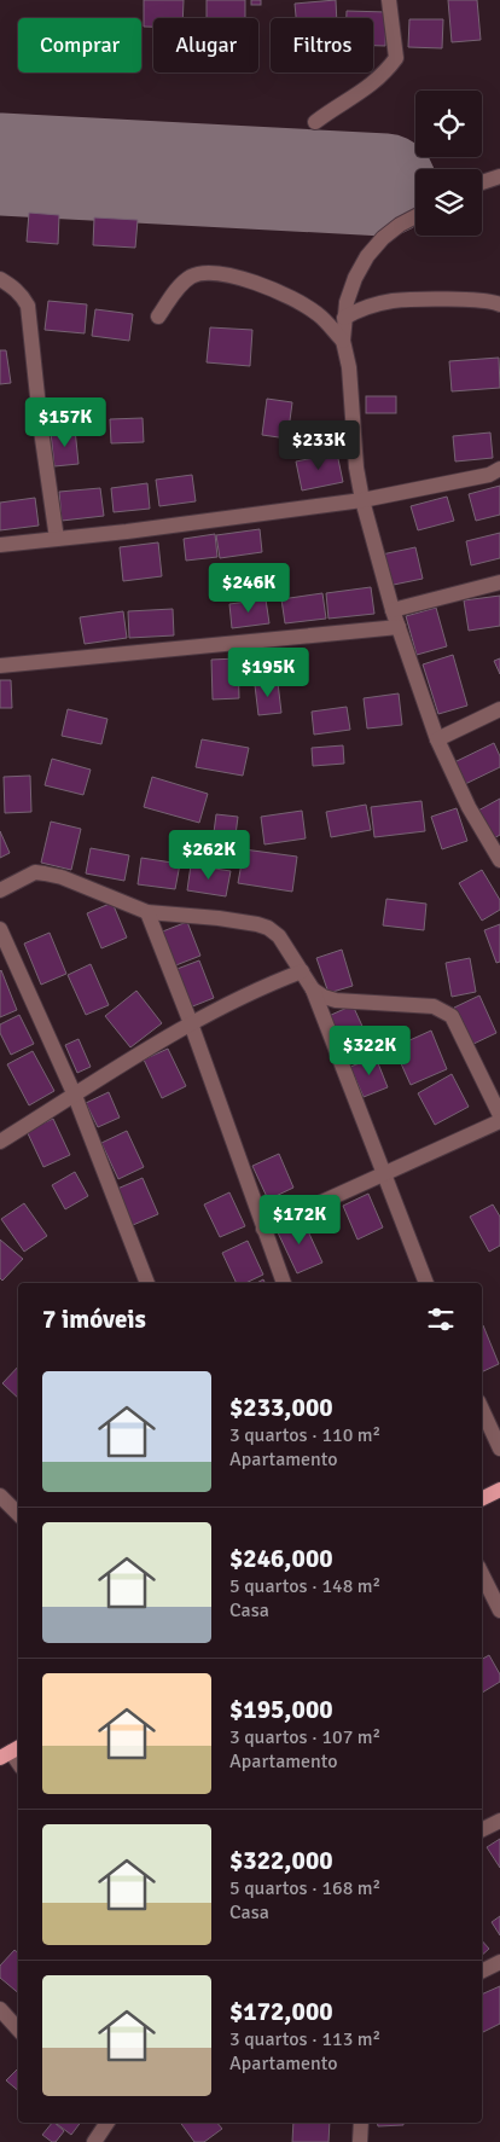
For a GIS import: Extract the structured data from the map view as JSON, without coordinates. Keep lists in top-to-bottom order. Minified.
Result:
{"page":{"chip":["Comprar","Alugar","Filtros"],"price":["$157K","$233K","$246K","$195K","$262K","$322K","$172K"],"heading":"7 imóveis","list":[{"name":"$233,000","note":"3 quartos · 110 m² · Apartamento"},{"name":"$246,000","note":"5 quartos · 148 m² · Casa"},{"name":"$195,000","note":"3 quartos · 107 m² · Apartamento"},{"name":"$322,000","note":"5 quartos · 168 m² · Casa"},{"name":"$172,000","note":"3 quartos · 113 m² · Apartamento"}]}}
